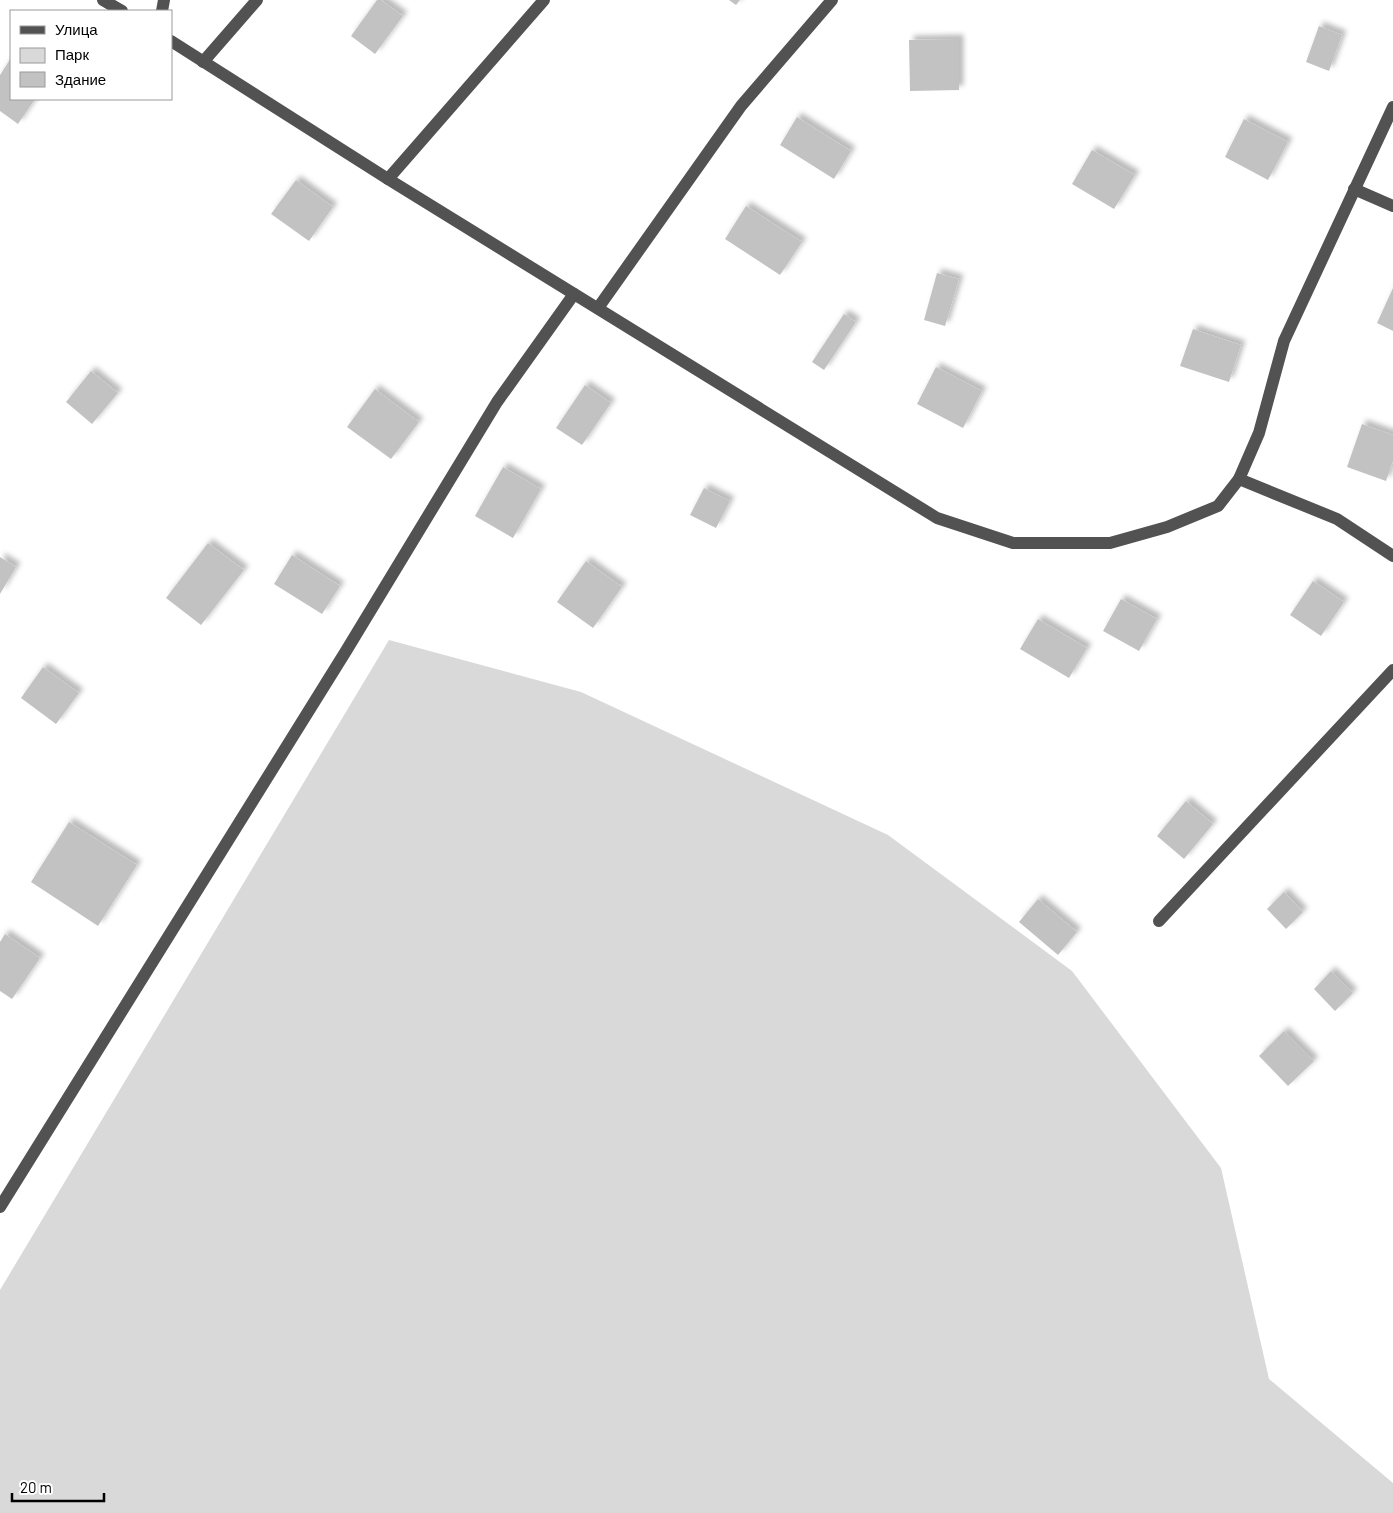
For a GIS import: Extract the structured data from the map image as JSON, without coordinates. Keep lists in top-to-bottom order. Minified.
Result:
{"legend":["Улица","Парк","Здание"],"scale_bar":"20 m"}
